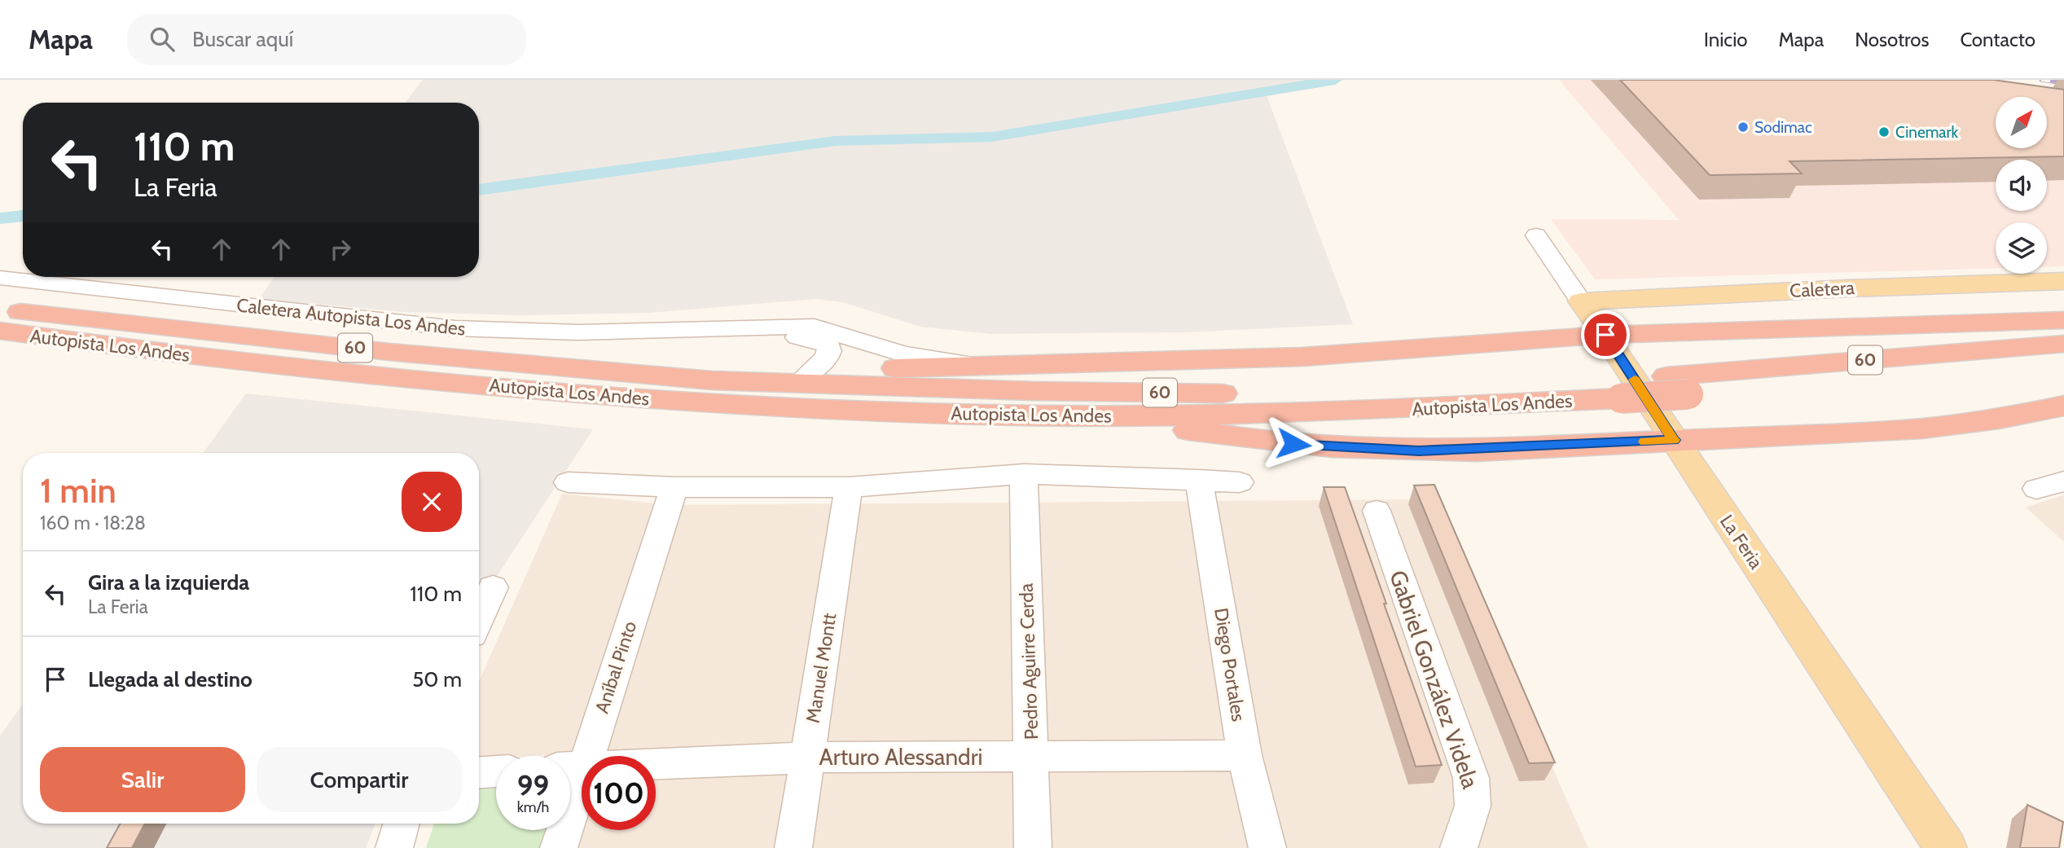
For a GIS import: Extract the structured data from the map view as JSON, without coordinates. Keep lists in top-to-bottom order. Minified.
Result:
{"streets":{"highway":["Autopista Los Andes","60"],"main road":["Caletera","La Feria"],"street":["Caletera Autopista Los Andes","Pedro Aguirre Cerda","Diego Portales","Aníbal Pinto","Manuel Montt","Gabriel González Videla","Arturo Alessandri"]},"crossings":[["Caletera","La Feria"],["Pedro Aguirre Cerda","Arturo Alessandri"],["Diego Portales","Arturo Alessandri"],["Aníbal Pinto","Arturo Alessandri"],["Manuel Montt","Arturo Alessandri"]],"places":["Sodimac","Cinemark"],"north":"top right","page":{"header":"Mapa","search":"Buscar aquí","nav":["Inicio","Mapa","Nosotros","Contacto"],"turn":["110 m","La Feria"],"heading":["1 min","160 m · 18:28"],"list":[{"name":"Gira a la izquierda","note":"La Feria","value":"110 m"},{"name":"Llegada al destino","value":"50 m"}],"buttons":["Salir","Compartir"],"speed":"99 km/h","limit":"100"}}
